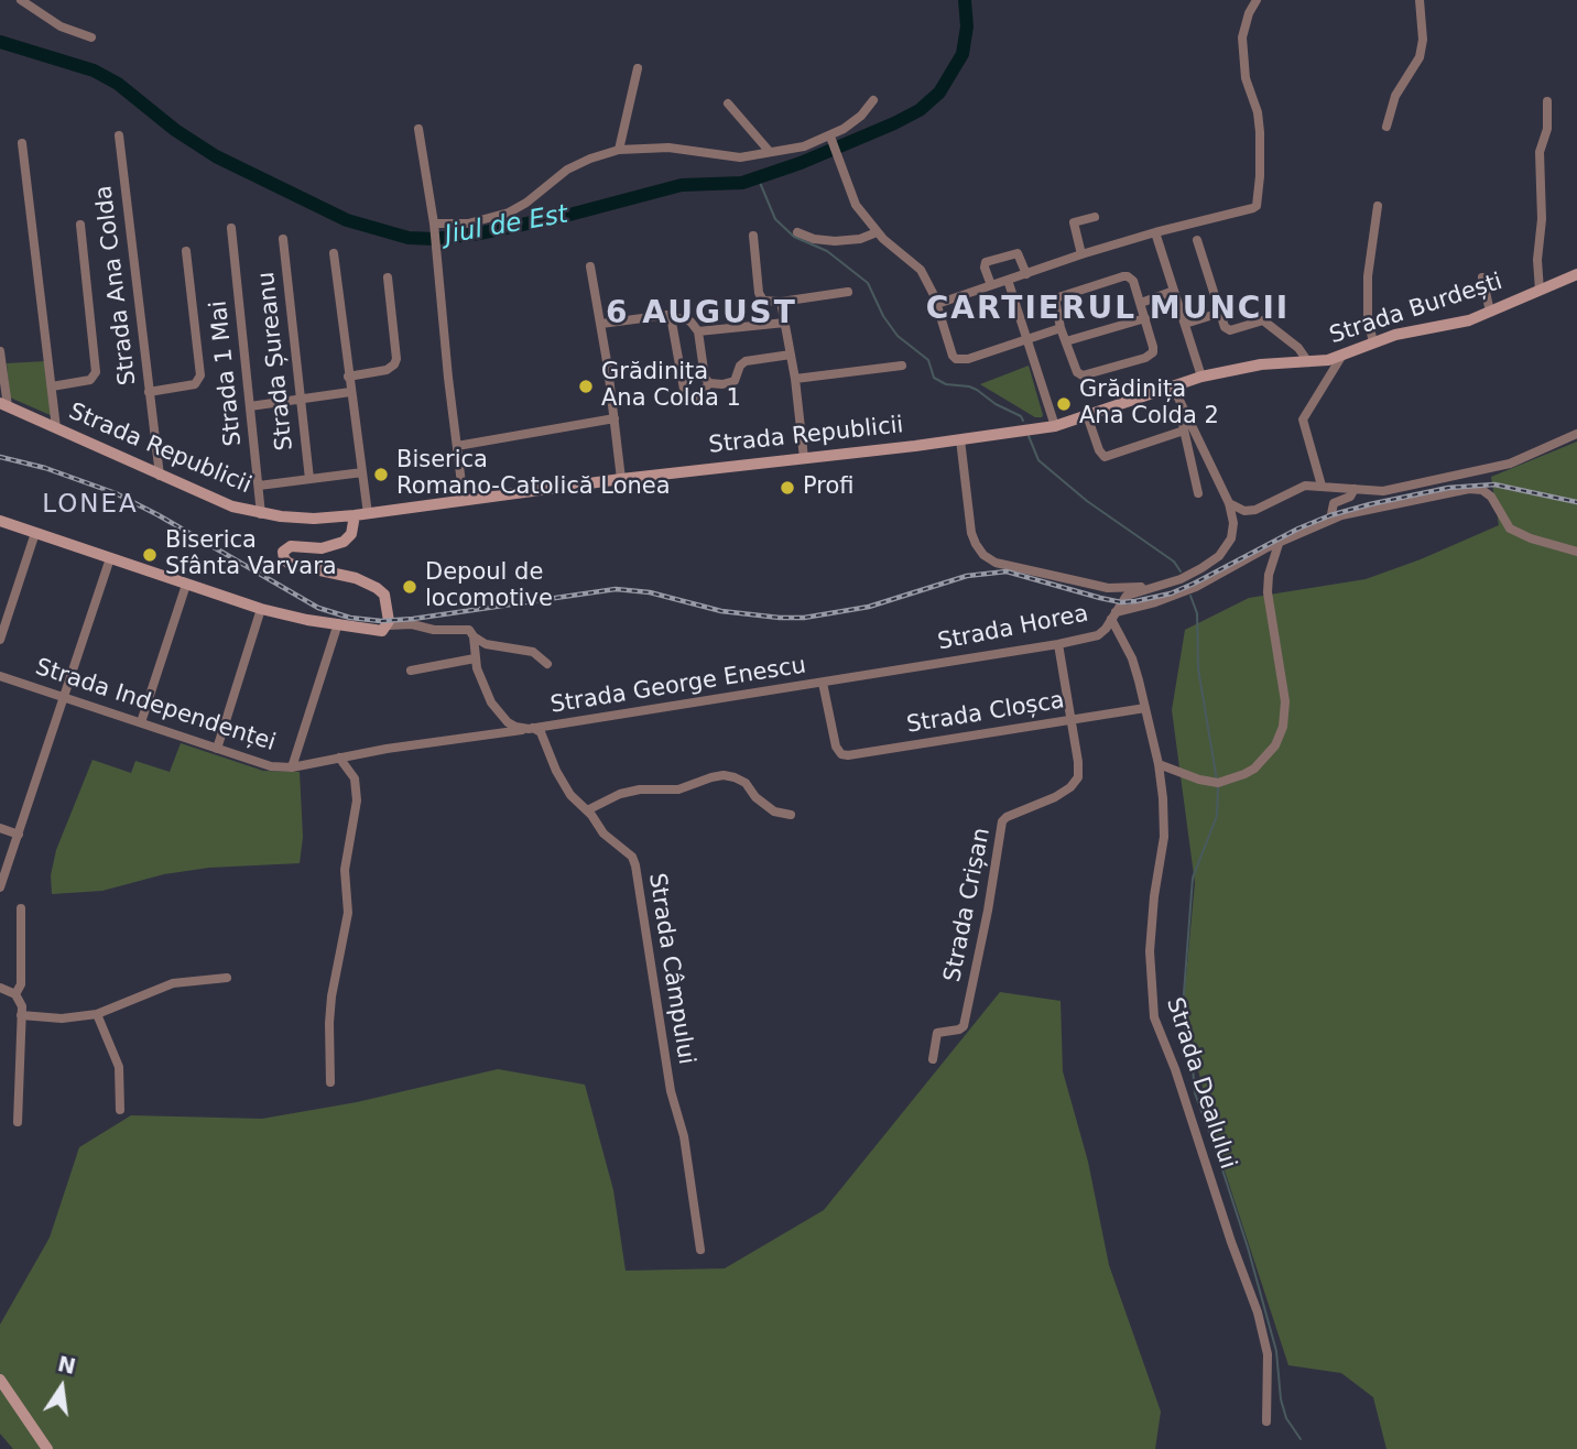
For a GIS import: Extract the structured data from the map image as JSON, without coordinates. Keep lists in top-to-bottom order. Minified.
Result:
{"streets":{"street":["Strada Ana Colda","Strada Burdești","Strada Șureanu","Strada 1 Mai","Strada Republicii","Strada Horea","Strada George Enescu","Strada Independenței","Strada Cloșca","Strada Crișan","Strada Câmpului","Strada Dealului"]},"crossings":[["Strada Ana Colda","Strada Republicii"],["Strada Burdești","Strada Republicii"],["Strada 1 Mai","Strada Republicii"],["Strada Horea","Strada George Enescu"],["Strada Horea","Strada Cloșca"],["Strada Horea","Strada Crișan"],["Strada Horea","Strada Dealului"],["Strada George Enescu","Strada Independenței"],["Strada George Enescu","Strada Cloșca"],["Strada George Enescu","Strada Câmpului"],["Strada Cloșca","Strada Crișan"],["Strada Cloșca","Strada Dealului"]],"districts":["CARTIERUL MUNCII","6 AUGUST","LONEA"],"water":["Jiul de Est"],"places":["Grădinița Ana Colda 1","Grădinița Ana Colda 2","Biserica Romano-Catolică Lonea","Profi","Biserica Sfânta Varvara","Depoul de locomotive"],"north":"top"}
